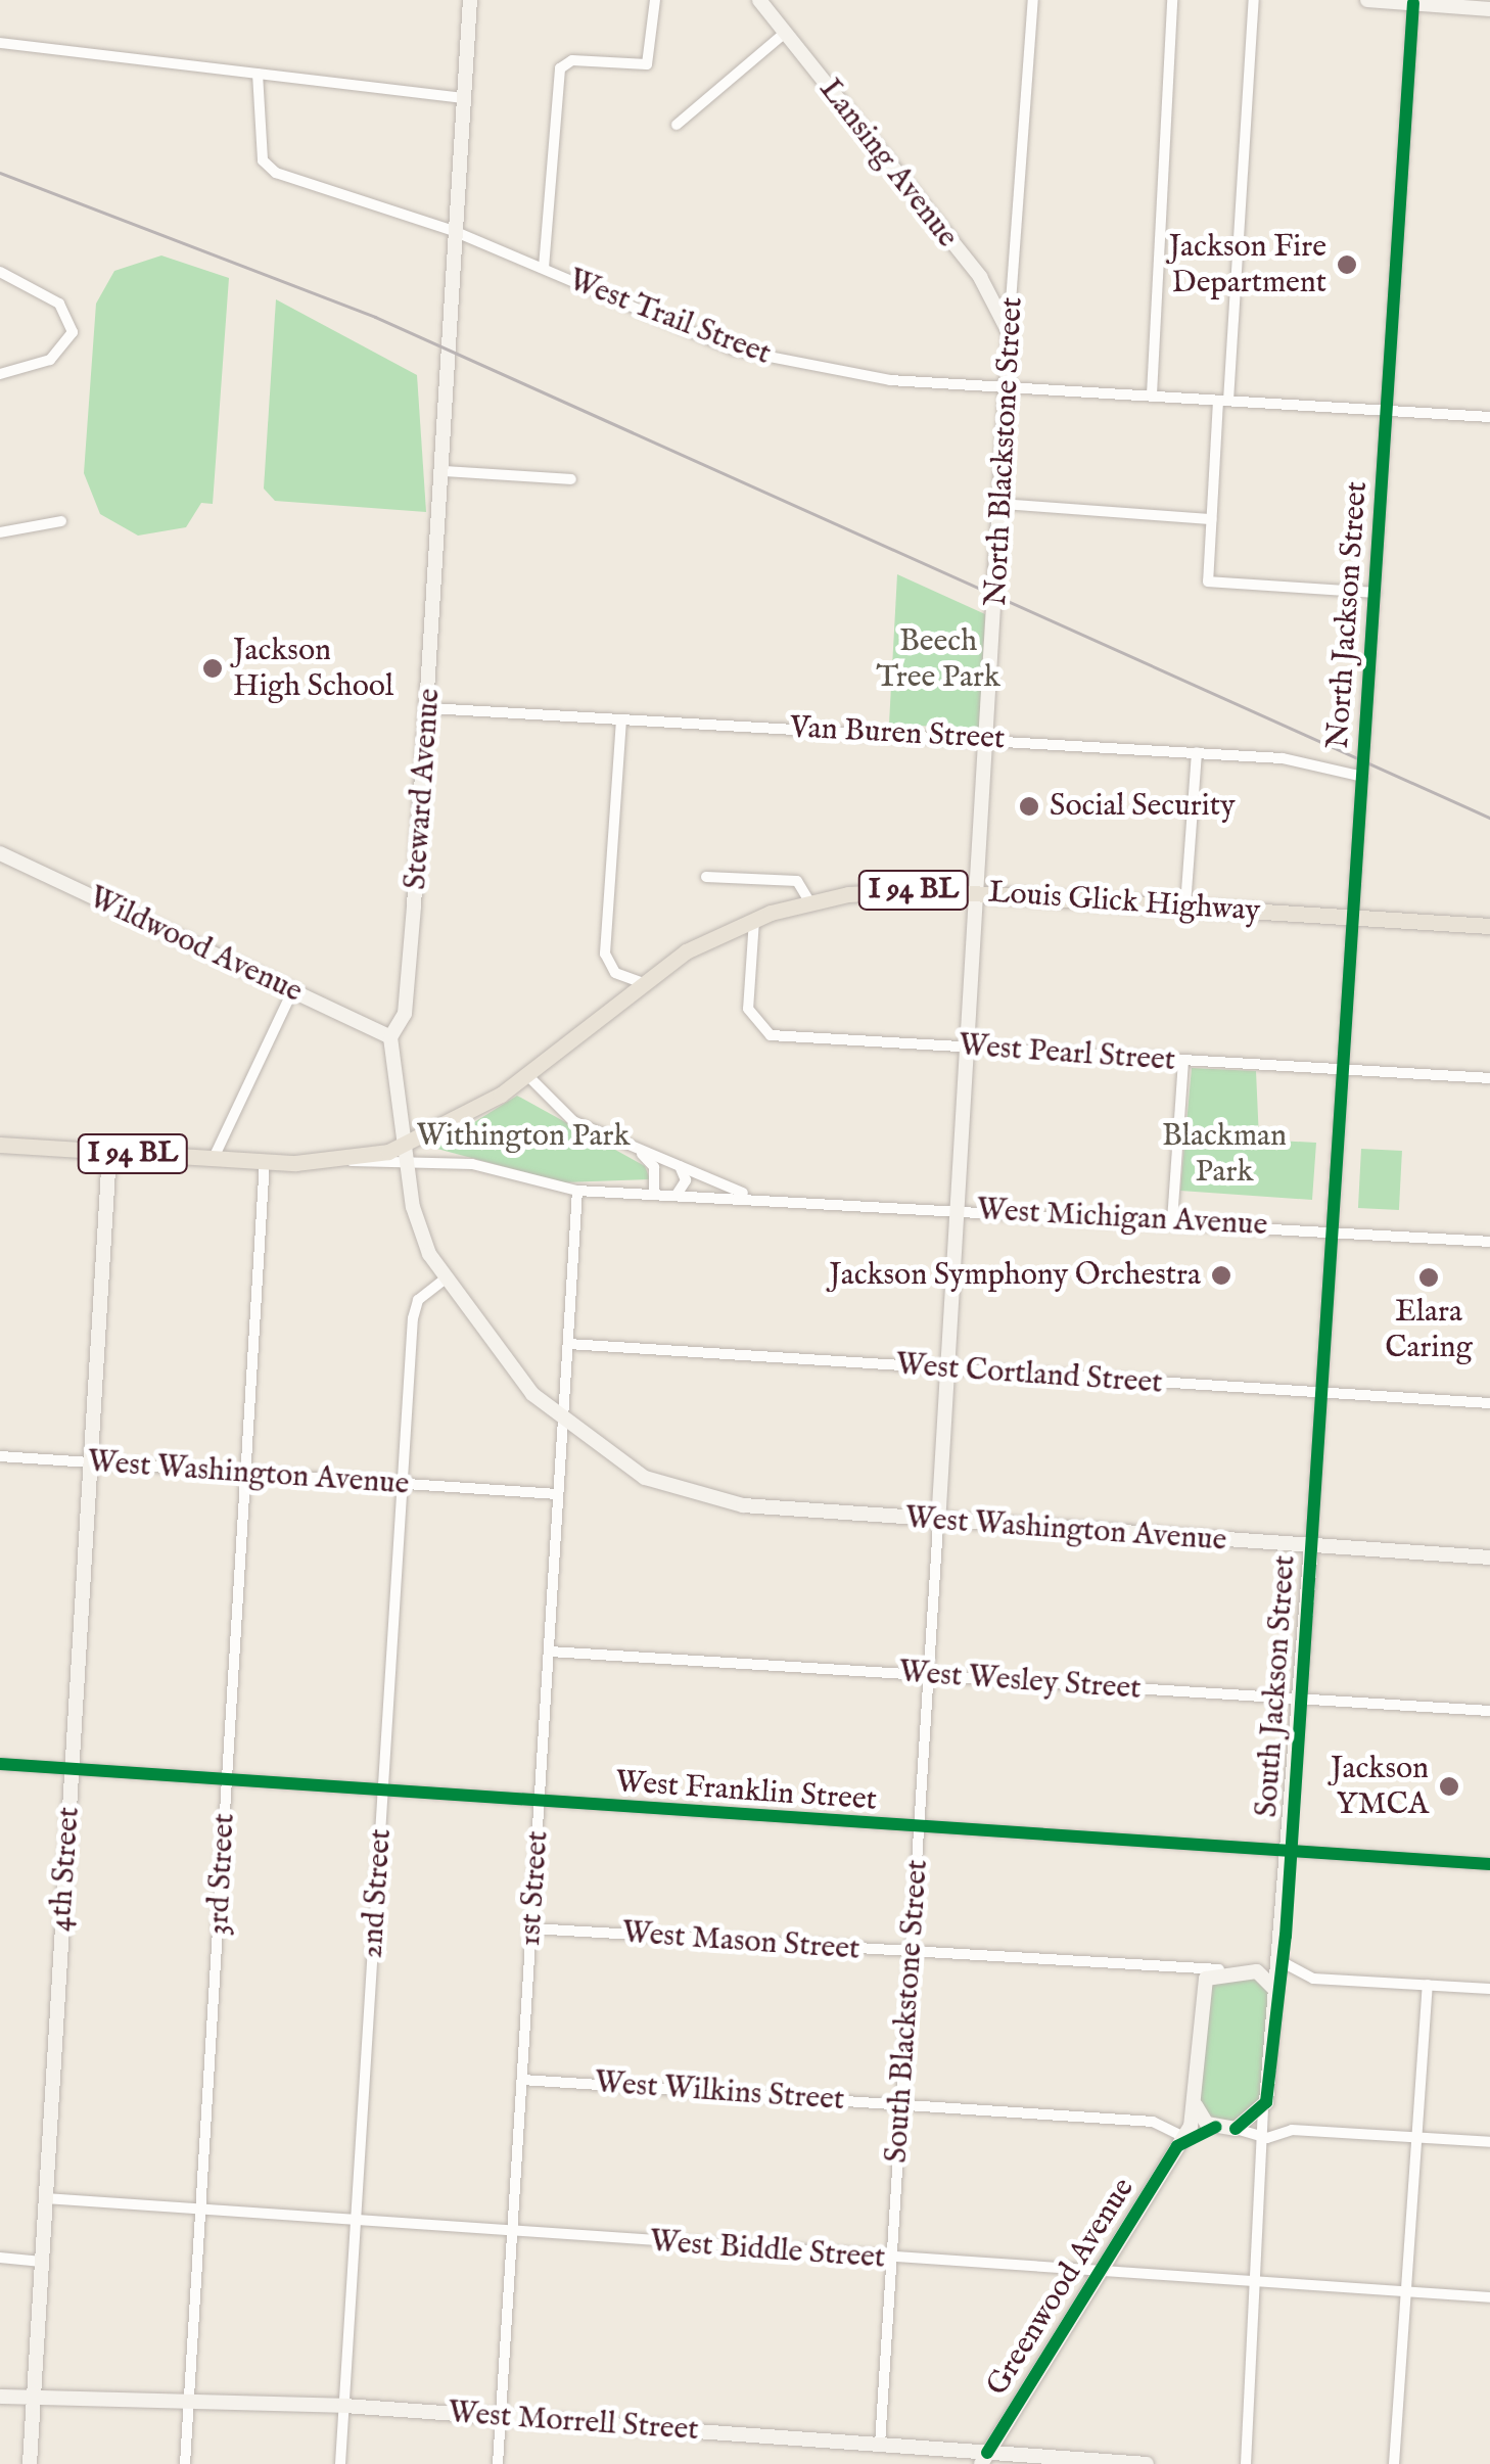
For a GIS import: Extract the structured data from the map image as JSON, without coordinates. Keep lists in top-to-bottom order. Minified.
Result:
{"streets":{"main road":["I 94 BL","Louis Glick Highway"],"street":["Lansing Avenue","West Trail Street","North Blackstone Street","North Jackson Street","Van Buren Street","Steward Avenue","Wildwood Avenue","West Pearl Street","West Michigan Avenue","West Cortland Street","West Washington Avenue","West Wesley Street","South Jackson Street","West Franklin Street","4th Street","3rd Street","1st Street","2nd Street","West Mason Street","South Blackstone Street","West Wilkins Street","West Biddle Street","Greenwood Avenue","West Morrell Street"]},"crossings":[["Lansing Avenue","North Blackstone Street"],["West Trail Street","North Blackstone Street"],["West Trail Street","North Jackson Street"],["West Trail Street","Steward Avenue"],["North Blackstone Street","Van Buren Street"],["North Blackstone Street","Louis Glick Highway"],["North Blackstone Street","West Pearl Street"],["North Blackstone Street","West Michigan Avenue"],["North Blackstone Street","South Blackstone Street"],["North Jackson Street","Van Buren Street"],["North Jackson Street","Louis Glick Highway"],["North Jackson Street","West Pearl Street"],["North Jackson Street","West Michigan Avenue"],["North Jackson Street","South Jackson Street"],["Van Buren Street","Steward Avenue"],["Steward Avenue","Louis Glick Highway"],["Steward Avenue","Wildwood Avenue"],["Steward Avenue","West Michigan Avenue"],["Steward Avenue","West Washington Avenue"],["Steward Avenue","1st Street"],["Steward Avenue","2nd Street"],["I 94 BL","Louis Glick Highway"],["I 94 BL","4th Street"],["I 94 BL","3rd Street"],["Louis Glick Highway","West Pearl Street"],["Louis Glick Highway","West Michigan Avenue"],["Louis Glick Highway","3rd Street"],["West Michigan Avenue","South Jackson Street"],["West Michigan Avenue","1st Street"],["West Michigan Avenue","South Blackstone Street"],["West Cortland Street","South Jackson Street"],["West Cortland Street","1st Street"],["West Cortland Street","South Blackstone Street"],["West Washington Avenue","South Jackson Street"],["West Washington Avenue","4th Street"],["West Washington Avenue","3rd Street"],["West Washington Avenue","1st Street"],["West Washington Avenue","2nd Street"],["West Washington Avenue","South Blackstone Street"],["West Wesley Street","South Jackson Street"],["West Wesley Street","1st Street"],["West Wesley Street","South Blackstone Street"],["South Jackson Street","West Franklin Street"],["South Jackson Street","West Mason Street"],["South Jackson Street","West Biddle Street"],["West Franklin Street","4th Street"],["West Franklin Street","3rd Street"],["West Franklin Street","1st Street"],["West Franklin Street","2nd Street"],["West Franklin Street","South Blackstone Street"],["4th Street","West Biddle Street"],["4th Street","West Morrell Street"],["3rd Street","West Biddle Street"],["3rd Street","West Morrell Street"],["1st Street","West Mason Street"],["1st Street","West Wilkins Street"],["1st Street","West Biddle Street"],["1st Street","West Morrell Street"],["2nd Street","West Biddle Street"],["2nd Street","West Morrell Street"],["West Mason Street","South Blackstone Street"],["South Blackstone Street","West Wilkins Street"],["South Blackstone Street","West Biddle Street"],["South Blackstone Street","West Morrell Street"],["West Wilkins Street","Greenwood Avenue"],["West Biddle Street","Greenwood Avenue"],["Greenwood Avenue","West Morrell Street"]],"parks":["Beech Tree Park","Withington Park","Blackman Park"],"places":["Jackson Fire Department","Jackson High School","Social Security","Jackson Symphony Orchestra","Elara Caring","Jackson YMCA"]}
